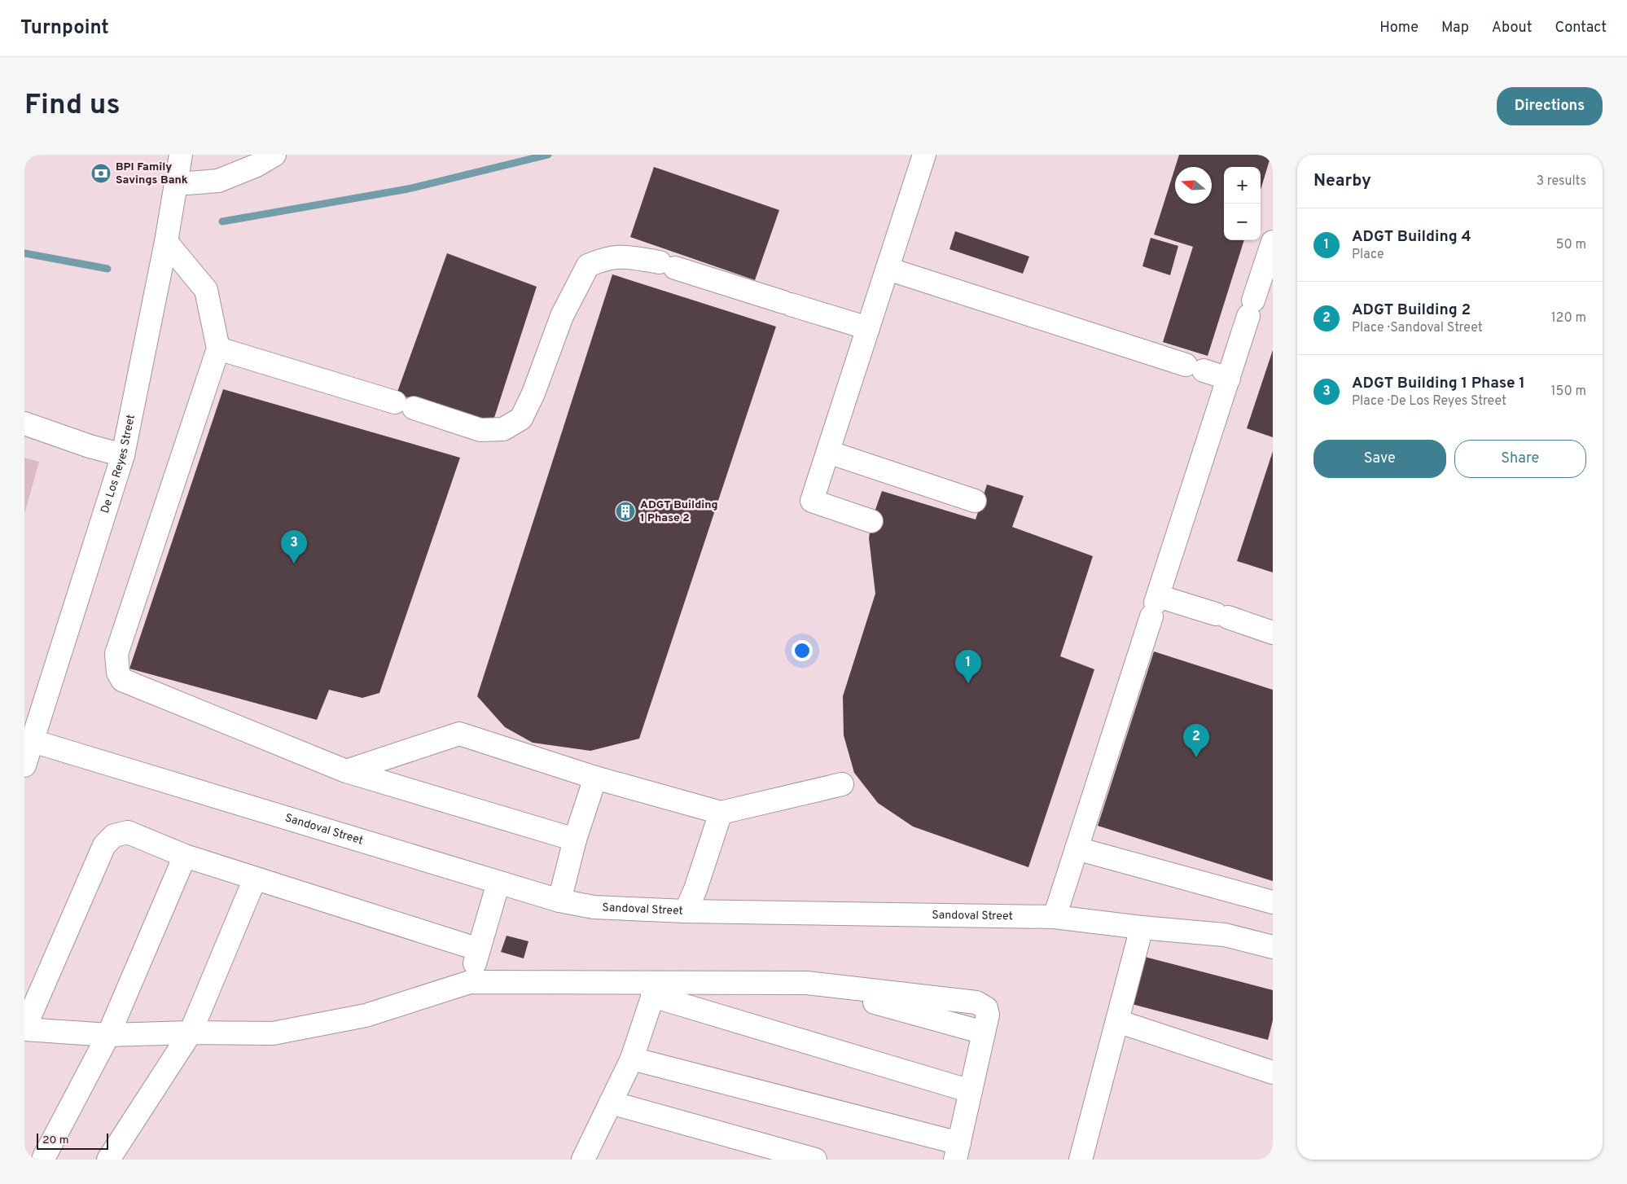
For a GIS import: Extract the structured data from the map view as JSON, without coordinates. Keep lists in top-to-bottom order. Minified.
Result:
{"streets":{"street":["De Los Reyes Street","Sandoval Street"]},"crossings":[["De Los Reyes Street","Sandoval Street"]],"places":{"bank":["BPI Family Savings Bank"],"building":["ADGT Building 1 Phase 2"]},"scale_bar":"20 m","north":"left","page":{"header":"Turnpoint","nav":["Home","Map","About","Contact"],"buttons":["Directions",["Save","Share"]],"title":"Find us","heading":["Nearby","3 results"],"map_buttons":["+","−"],"list":[{"mark":"1","name":"ADGT Building 4","note":"Place","value":"50 m"},{"mark":"2","name":"ADGT Building 2","note":"Place · Sandoval Street","value":"120 m"},{"mark":"3","name":"ADGT Building 1 Phase 1","note":"Place · De Los Reyes Street","value":"150 m"}],"pins":["3","1","2"],"scale":"20 m"}}
